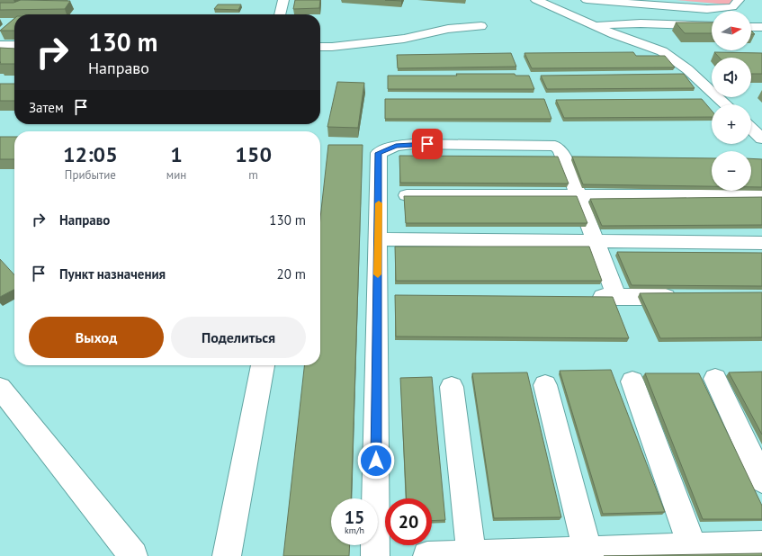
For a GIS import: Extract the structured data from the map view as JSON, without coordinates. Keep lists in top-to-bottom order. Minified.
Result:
{"north":"right","page":{"map_buttons":["+","−"],"turn":["130 m","Направо"],"then":"Затем","eta":["12:05","Прибытие","1","мин","150","m"],"list":[{"name":"Направо","value":"130 m"},{"name":"Пункт назначения","value":"20 m"}],"buttons":["Выход","Поделиться"],"speed":"15 km/h","limit":"20"}}
